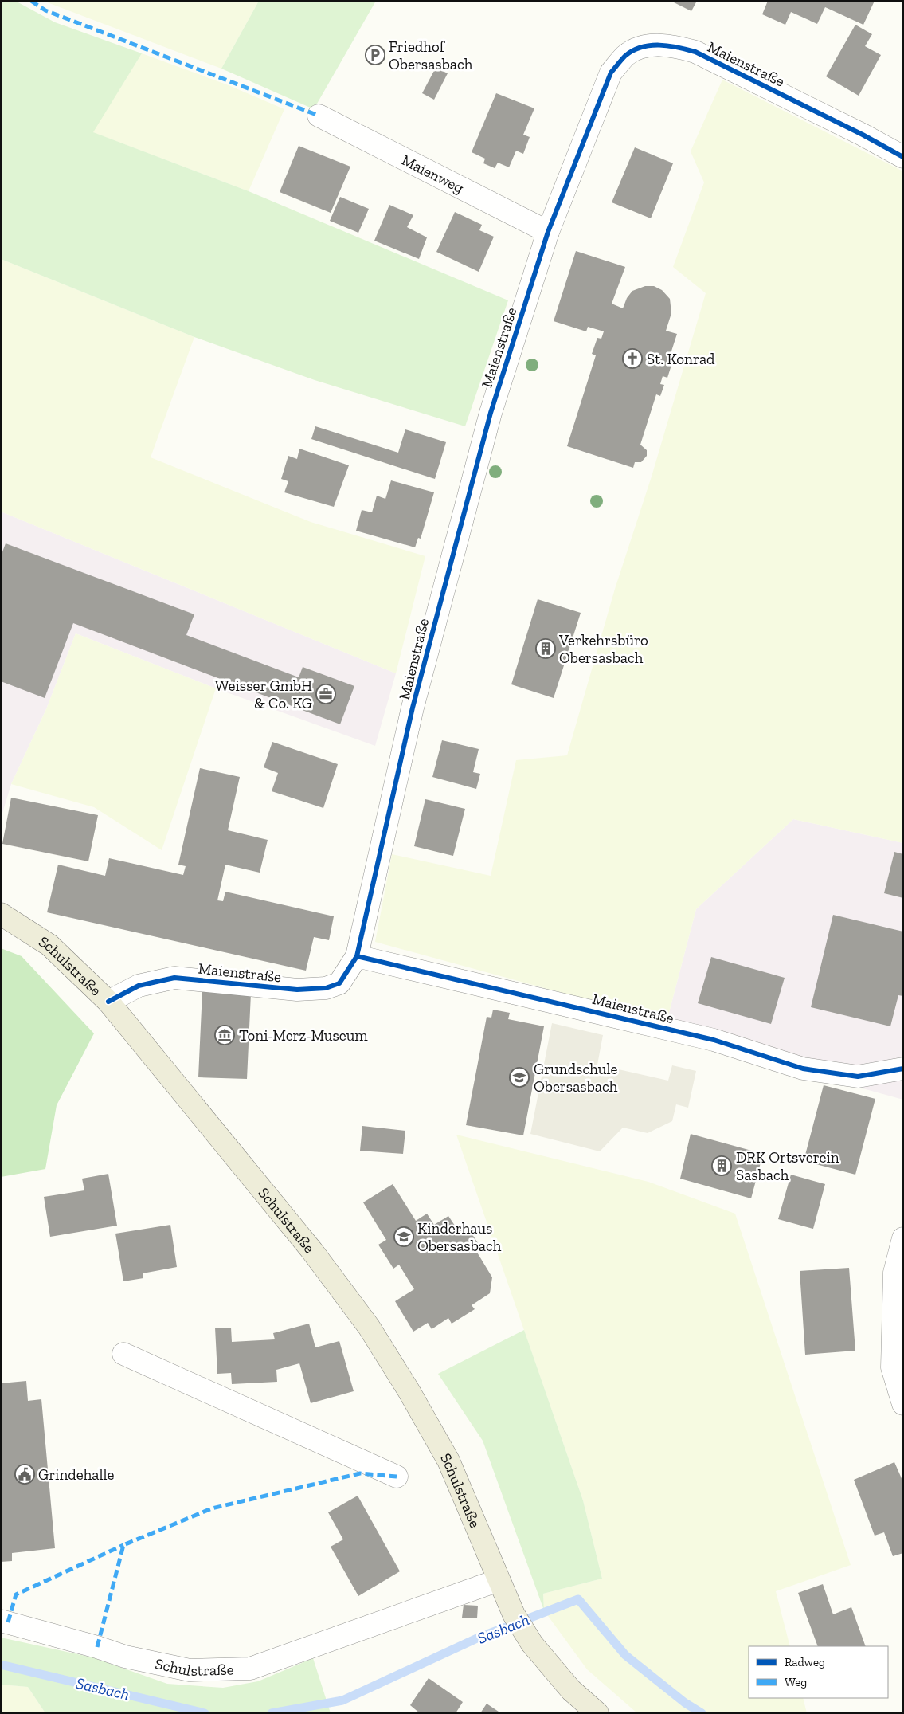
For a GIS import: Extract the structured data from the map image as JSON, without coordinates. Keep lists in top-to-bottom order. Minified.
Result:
{"streets":{"main road":["Schulstraße"],"street":["Maienstraße","Maienweg"]},"crossings":[["Maienstraße","Maienweg"],["Maienstraße","Schulstraße"]],"water":["Sasbach"],"places":{"parking":["Friedhof Obersasbach"],"church":["St. Konrad"],"building":["Verkehrsbüro Obersasbach","DRK Ortsverein Sasbach"],"office":["Weisser GmbH & Co. KG"],"museum":["Toni-Merz-Museum"],"school or university":["Grundschule Obersasbach","Kinderhaus Obersasbach"],"public building":["Grindehalle"]},"legend":["Radweg","Weg"]}
